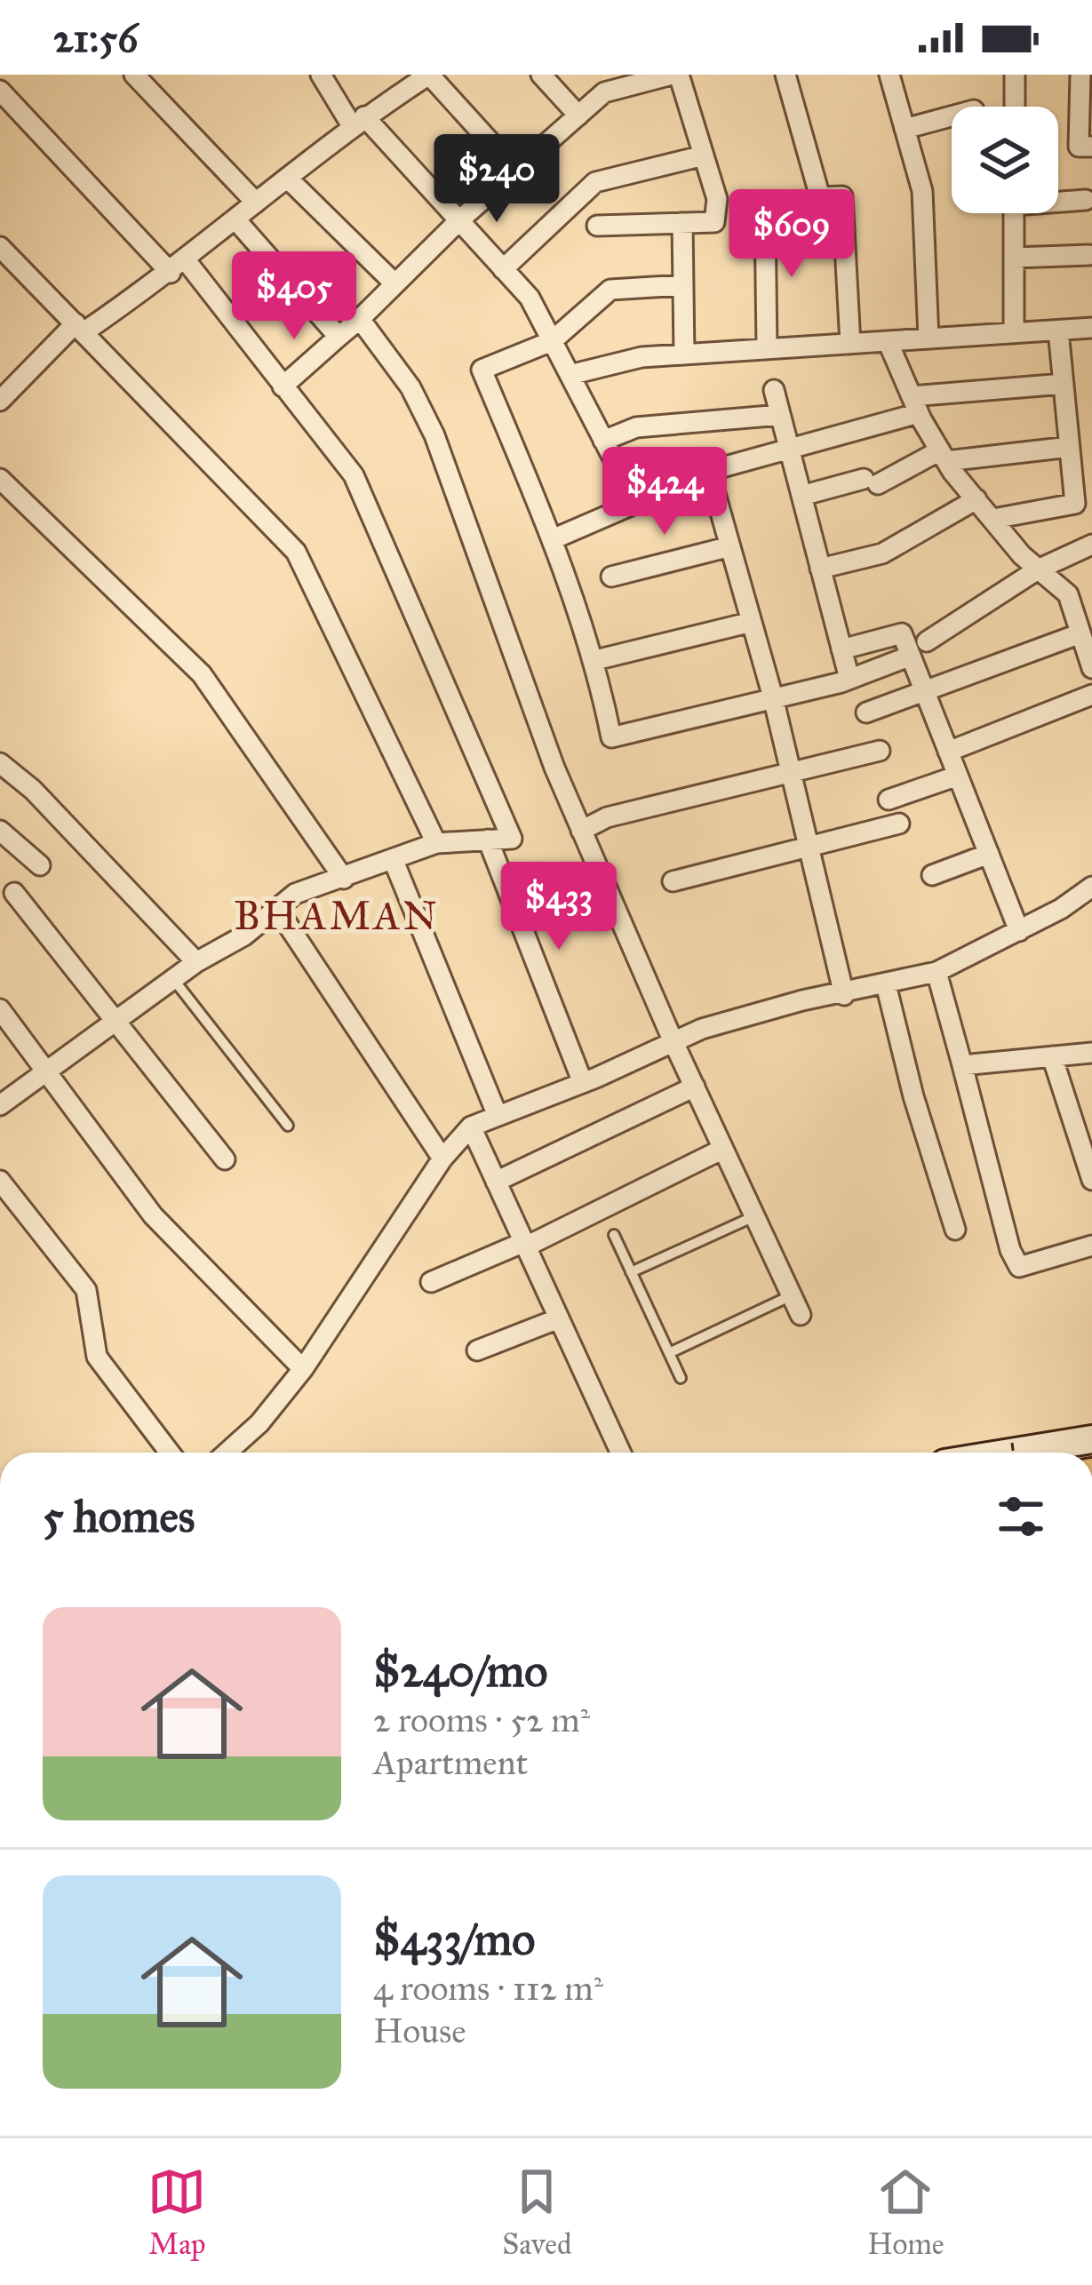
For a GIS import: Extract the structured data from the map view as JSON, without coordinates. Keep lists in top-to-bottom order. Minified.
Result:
{"districts":["BHAMAN"],"page":{"status":"21:56","price":["$240","$609","$405","$424","$433"],"heading":"5 homes","list":[{"name":"$240/mo","note":"2 rooms · 52 m² · Apartment"},{"name":"$433/mo","note":"4 rooms · 112 m² · House"}],"tabs":["Map","Saved","Home"]}}
